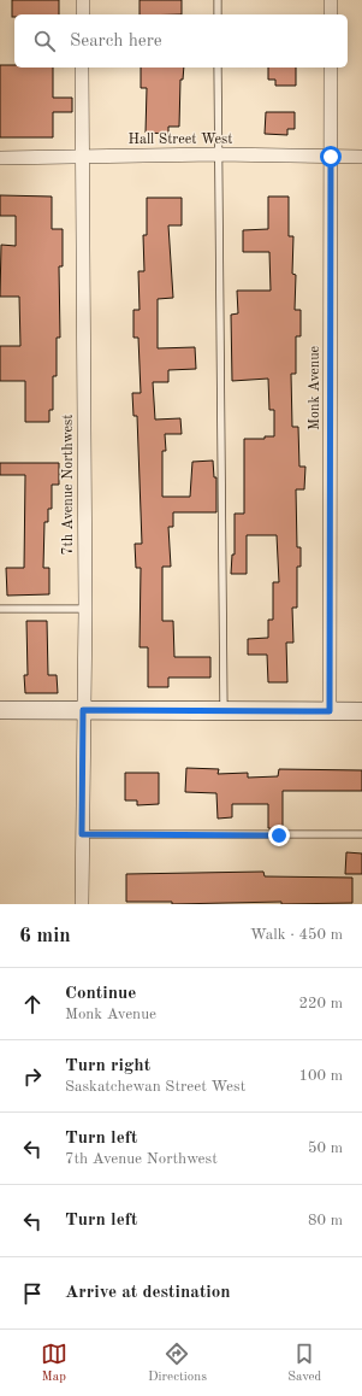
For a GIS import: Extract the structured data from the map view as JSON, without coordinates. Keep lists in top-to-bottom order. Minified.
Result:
{"streets":{"street":["Hall Street West","Monk Avenue","7th Avenue Northwest"]},"crossings":[["Hall Street West","Monk Avenue"],["Hall Street West","7th Avenue Northwest"]],"page":{"search":"Search here","heading":["6 min","Walk · 450 m"],"list":[["Continue","Monk Avenue","220 m"],["Turn right","Saskatchewan Street West","100 m"],["Turn left","7th Avenue Northwest","50 m"],["Turn left","80 m"],"Arrive at destination"],"nav":["Map","Directions","Saved"]}}
